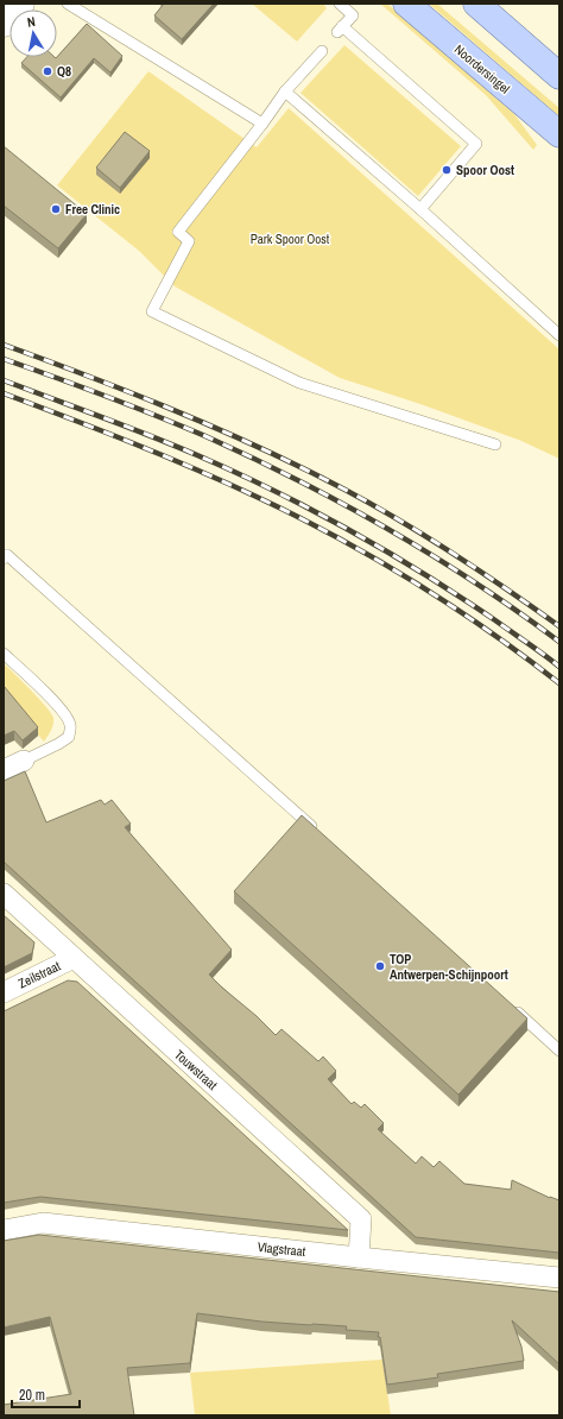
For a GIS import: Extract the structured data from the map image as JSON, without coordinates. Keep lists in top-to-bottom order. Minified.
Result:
{"streets":{"main road":["Noordersingel"],"street":["Zeilstraat","Touwstraat","Vlagstraat"]},"crossings":[["Zeilstraat","Touwstraat"],["Touwstraat","Vlagstraat"]],"parks":["Park Spoor Oost"],"places":["Q8","Spoor Oost","Free Clinic","TOP Antwerpen-Schijnpoort"],"scale_bar":"20 m","north":"top"}
